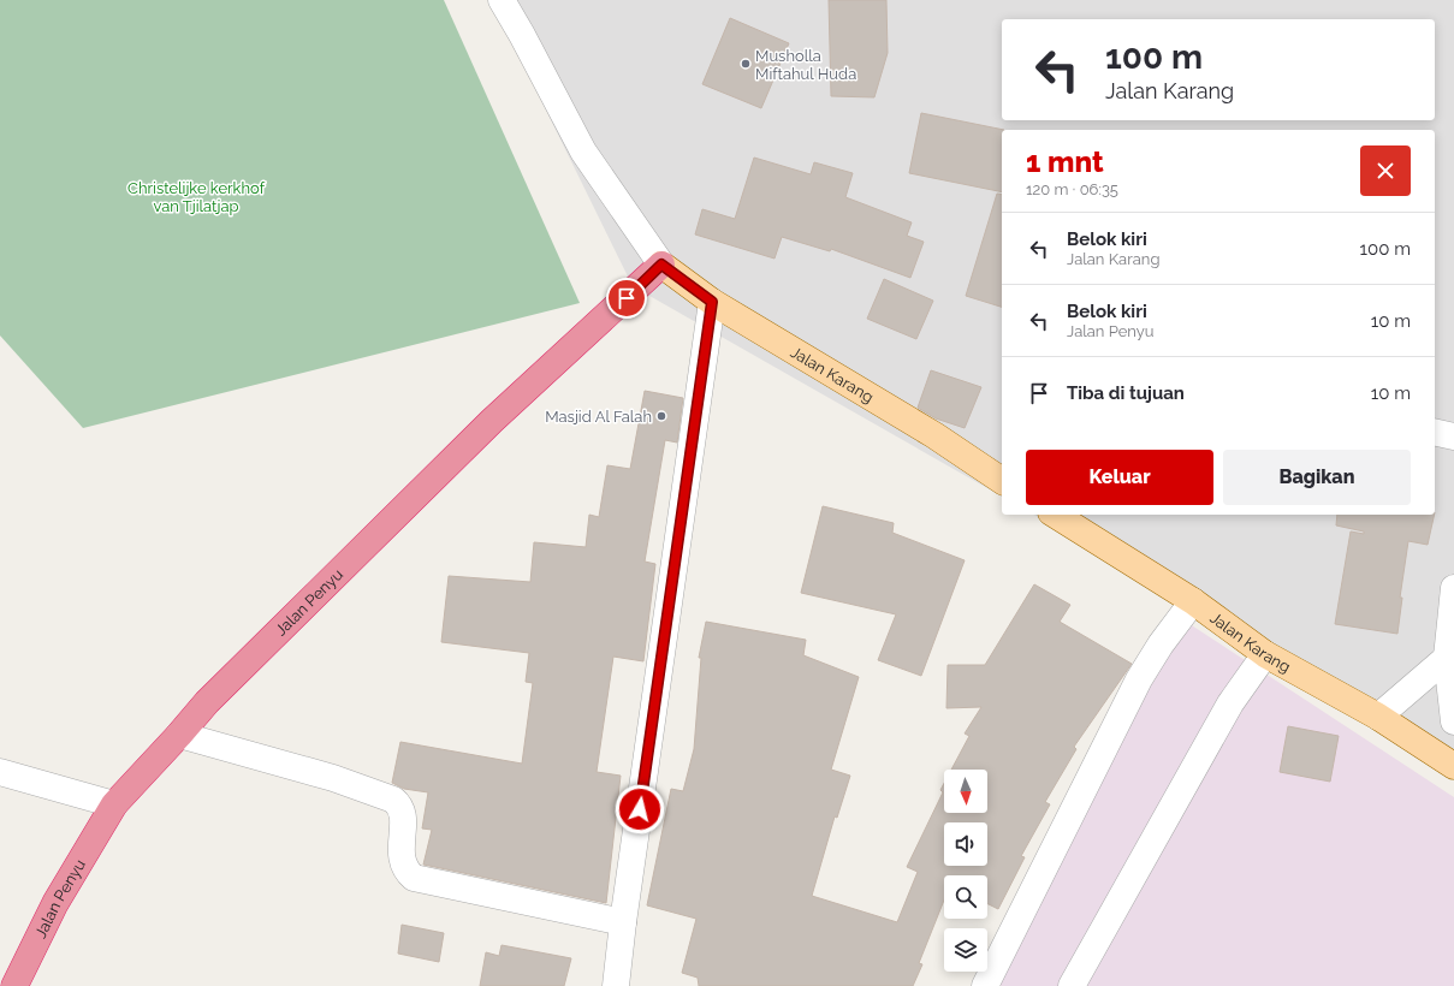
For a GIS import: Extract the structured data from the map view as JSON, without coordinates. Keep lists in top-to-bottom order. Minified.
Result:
{"streets":{"highway":["Jalan Penyu"],"main road":["Jalan Karang"]},"crossings":[["Jalan Karang","Jalan Penyu"]],"parks":["Christelijke kerkhof van Tjilatjap"],"places":["Musholla Miftahul Huda","Masjid Al Falah"],"north":"bottom","page":{"turn":["100 m","Jalan Karang"],"heading":["1 mnt","120 m · 06:35"],"list":[{"name":"Belok kiri","note":"Jalan Karang","value":"100 m"},{"name":"Belok kiri","note":"Jalan Penyu","value":"10 m"},{"name":"Tiba di tujuan","value":"10 m"}],"buttons":["Keluar","Bagikan"]}}
